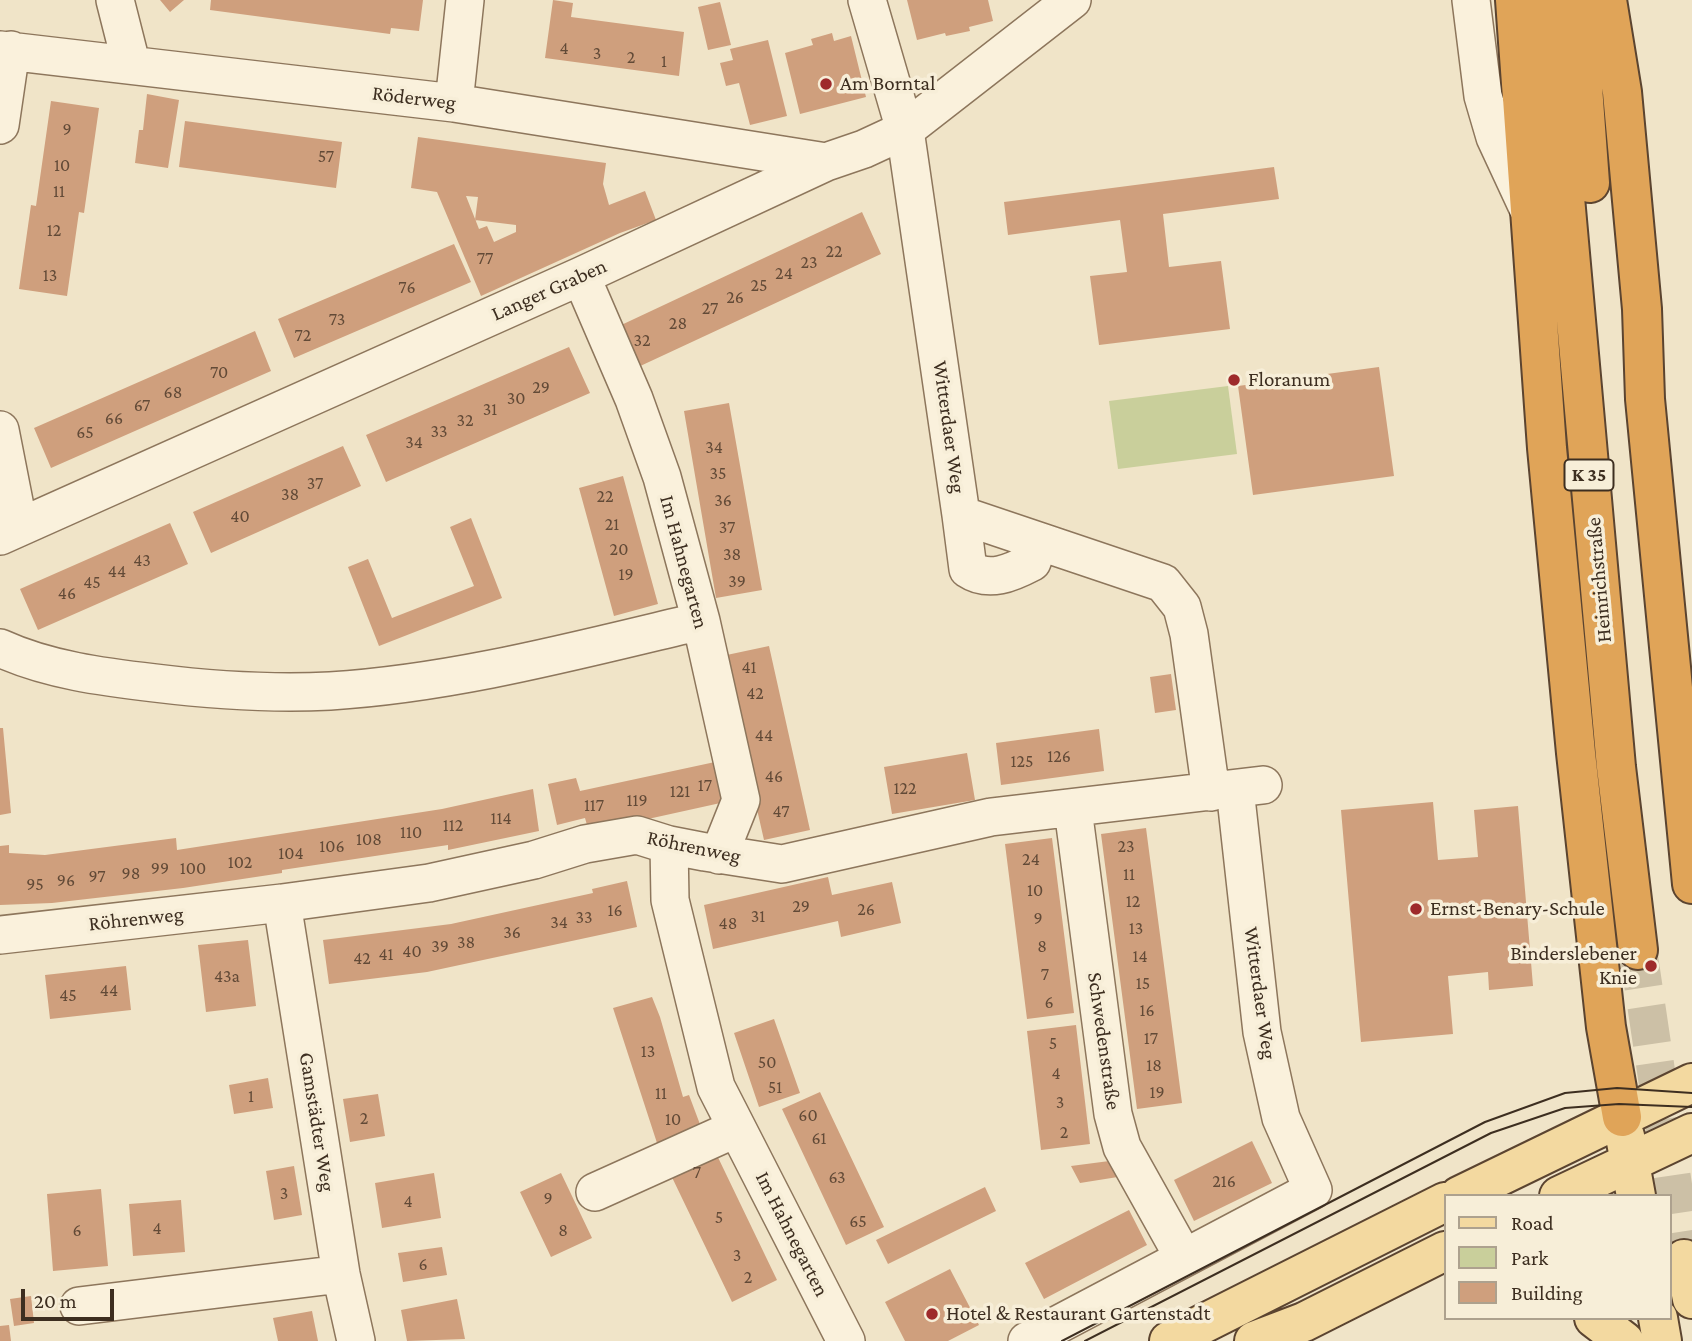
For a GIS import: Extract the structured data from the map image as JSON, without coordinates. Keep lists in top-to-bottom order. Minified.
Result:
{"streets":{"highway":["K 35","Heinrichstraße"],"street":["Röderweg","Langer Graben","Witterdaer Weg","Im Hahnegarten","Röhrenweg","Schwedenstraße","Gamstädter Weg"]},"crossings":[["Röderweg","Langer Graben"],["Langer Graben","Witterdaer Weg"],["Langer Graben","Im Hahnegarten"],["Witterdaer Weg","Röhrenweg"],["Witterdaer Weg","Schwedenstraße"],["Im Hahnegarten","Röhrenweg"],["Röhrenweg","Schwedenstraße"],["Röhrenweg","Gamstädter Weg"]],"places":["Am Borntal","Floranum","Ernst-Benary-Schule","Binderslebener Knie","Hotel & Restaurant Gartenstadt"],"house_numbers":["4","3","2","1","9","57","10","11","12","22","77","23","24","13","25","76","26","27","73","28","72","32","70","29","68","30","67","31","66","32","33","65","34","34","35","37","38","22","36","40","21","37","20","38","43","44","19","39","45","46","41","42","44","126","125","46","17","122","121","119","117","47","114","112","110","108","106","23","104","24","102","99","100","98","11","97","96","95","10","12","29","26","16","31","33","9","34","48","13","36","38","39","8","40","41","14","42","7","43a","15","44","45","6","16","17","5","13","50","18","4","51","19","11","1","3","60","2","10","2","61","7","63","216","3","9","4","5","65","4","6","8","3","6","2"],"legend":["Road","Park","Building"],"scale_bar":"20 m"}
